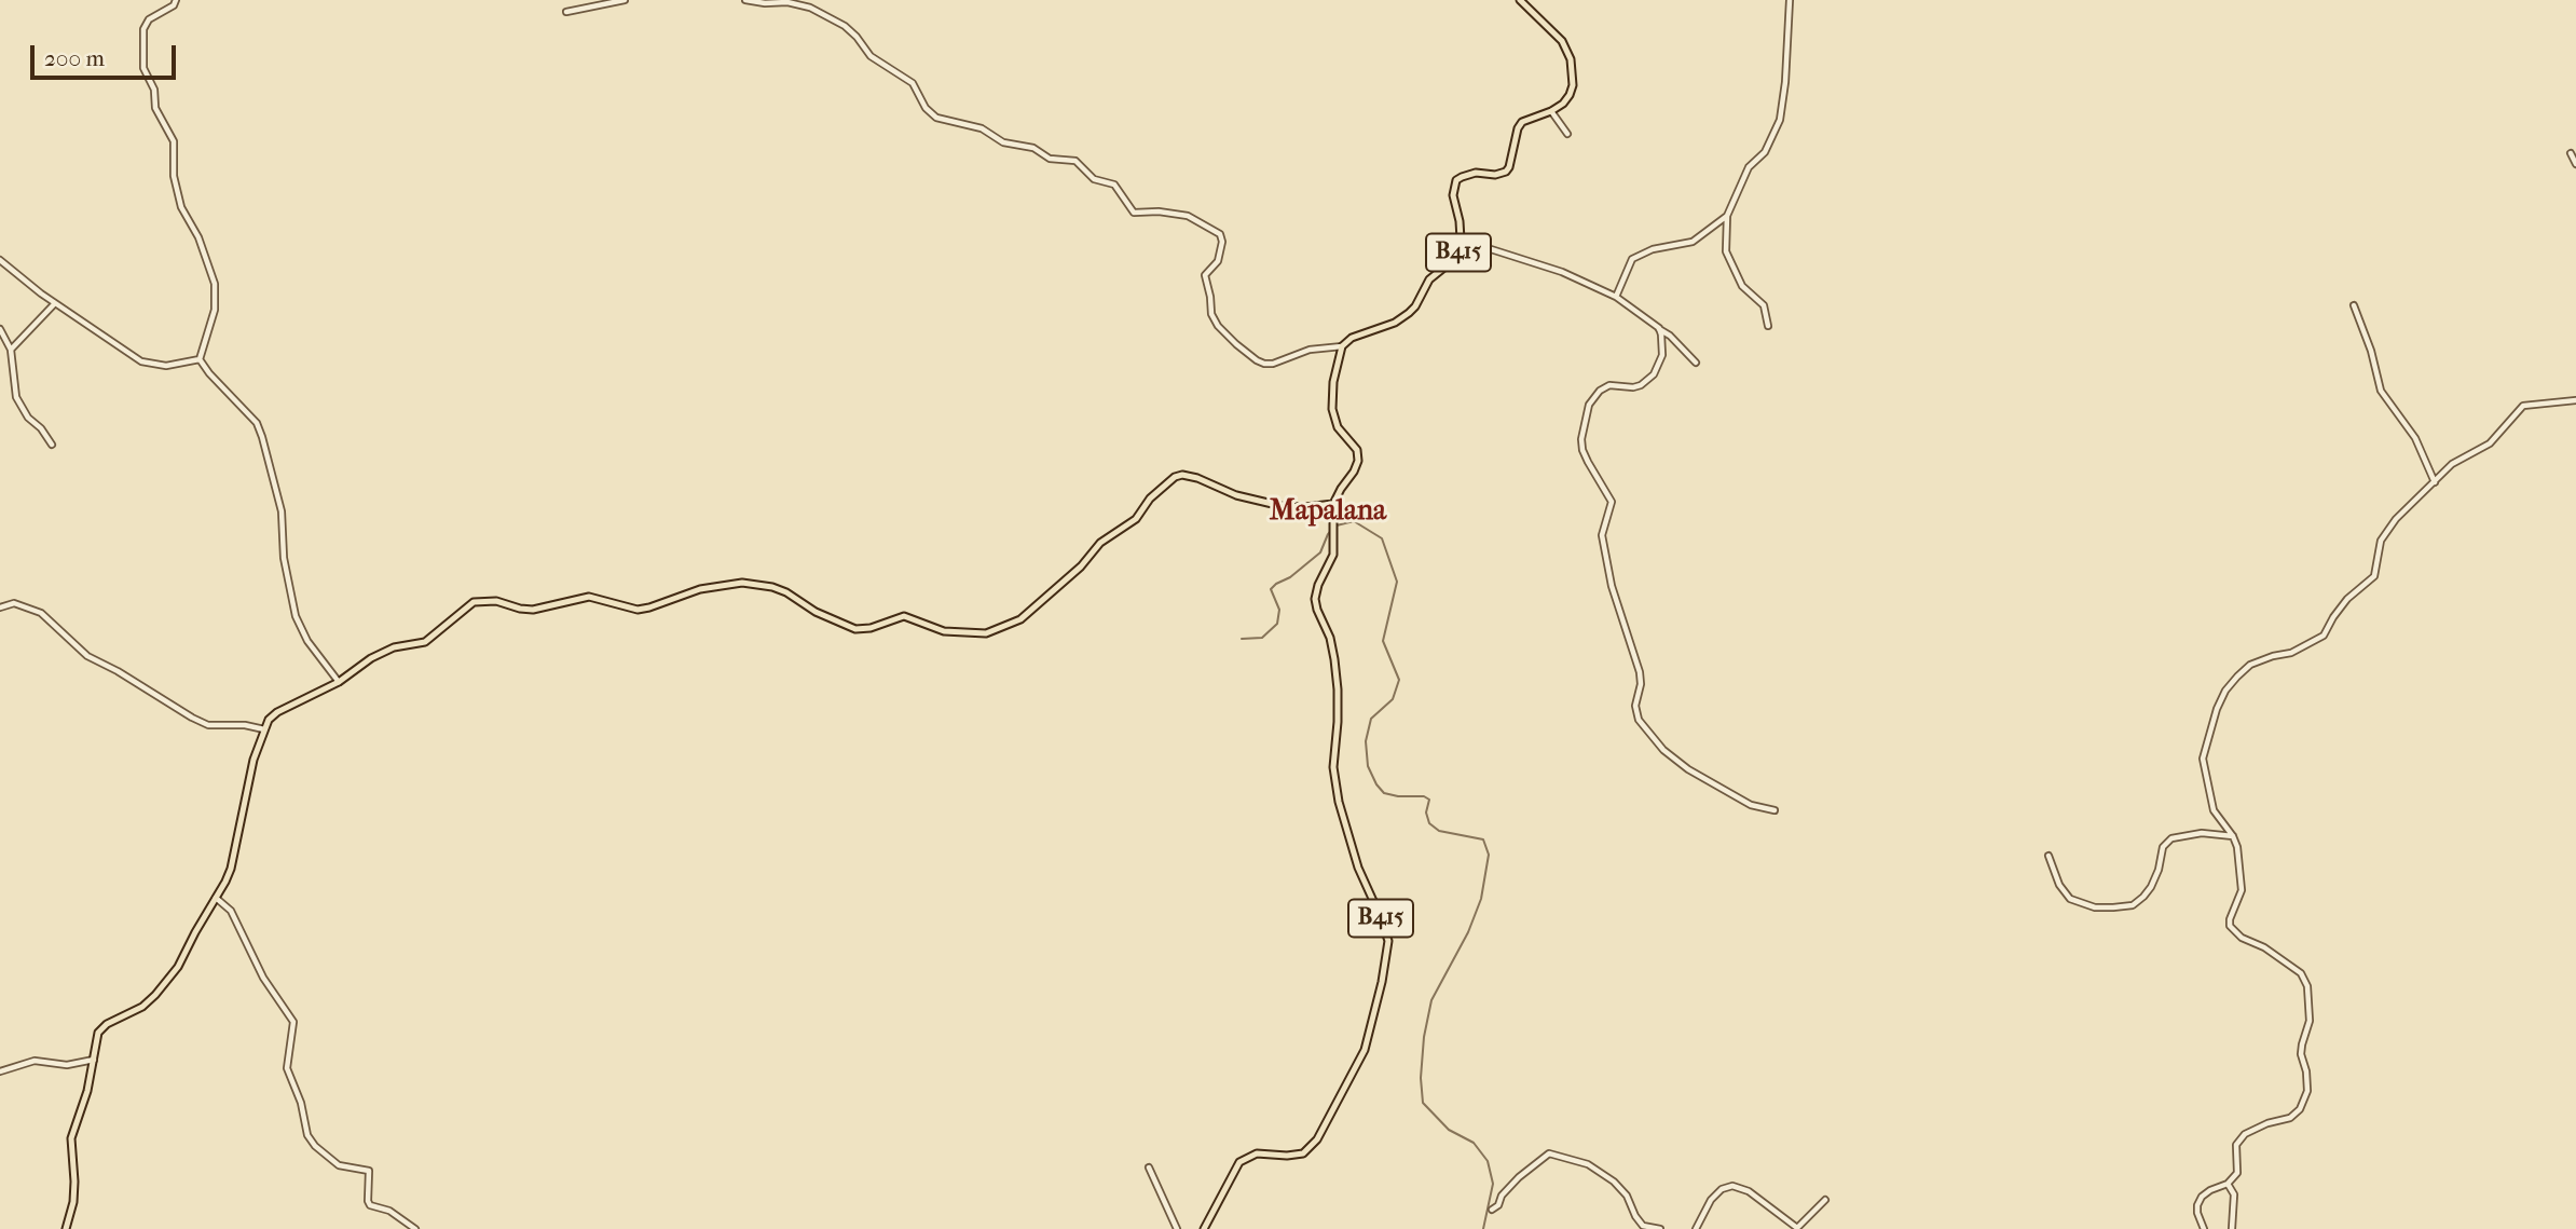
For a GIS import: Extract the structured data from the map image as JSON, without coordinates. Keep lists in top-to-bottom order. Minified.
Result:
{"streets":{"main road":["B415"]},"districts":["Mapalana"],"scale_bar":"200 m"}
